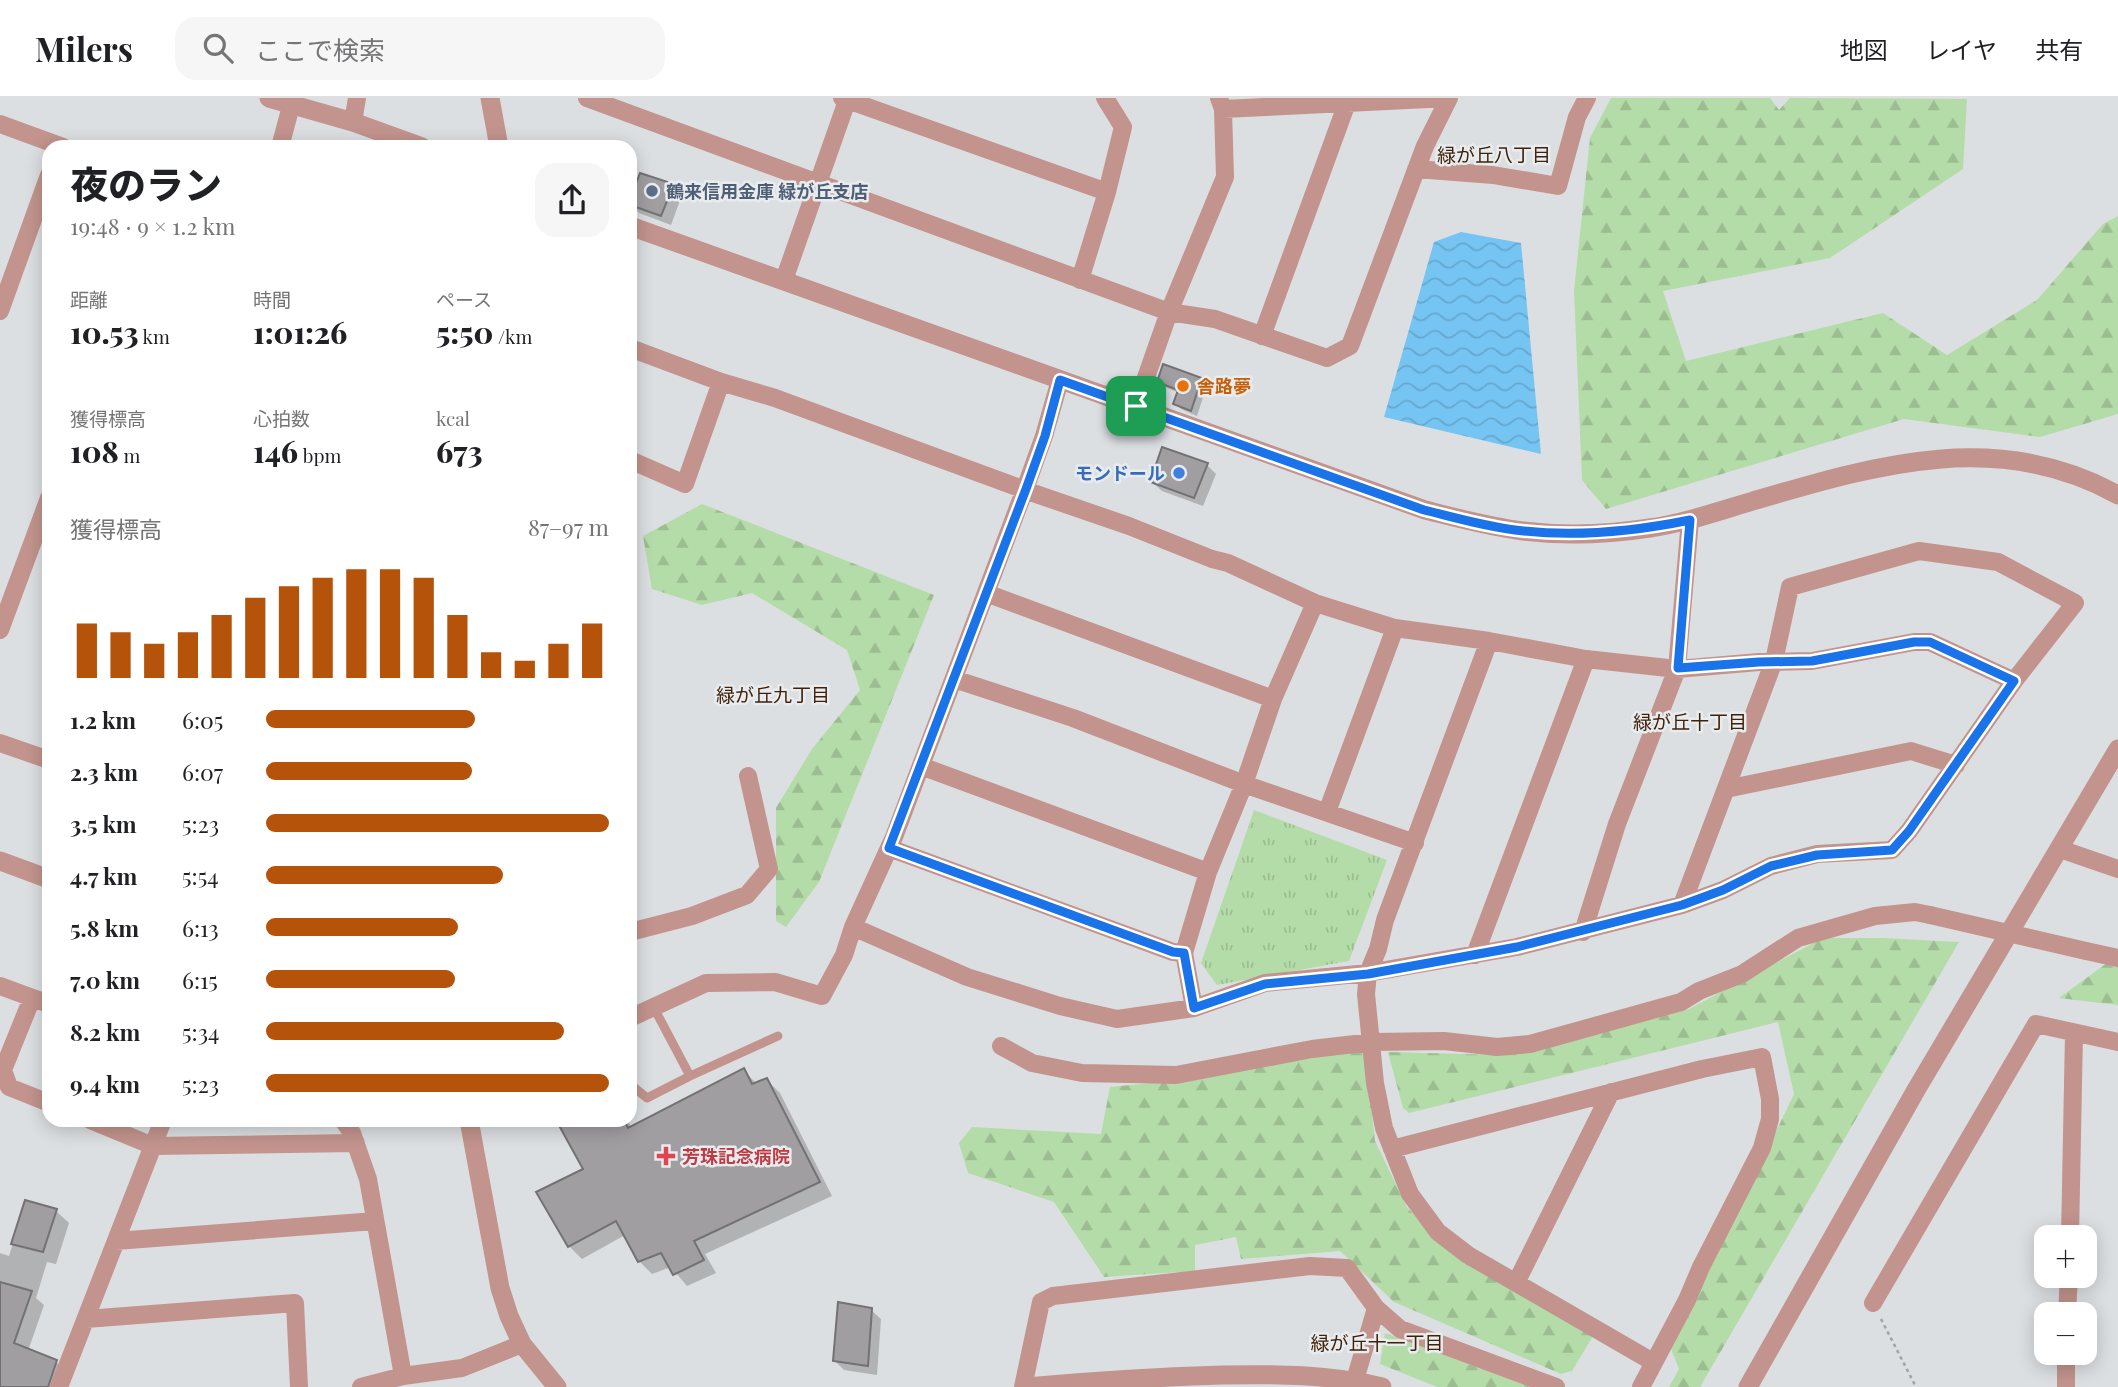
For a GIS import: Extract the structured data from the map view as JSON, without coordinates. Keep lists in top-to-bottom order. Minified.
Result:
{"districts":["緑が丘八丁目","緑が丘九丁目","緑が丘十丁目","緑が丘十一丁目"],"places":{"other":["鶴来信用金庫 緑が丘支店","舎路夢","モンドール"],"health":["芳珠記念病院"]},"page":{"header":"Milers","search":"ここで検索","nav":["地図","レイヤ","共有"],"heading":["夜のラン","19:48 · 9 × 1.2 km"],"stats":[["距離","10.53 km"],["時間","1:01:26"],["ペース","5:50 /km"],["獲得標高","108 m"],["心拍数","146 bpm"],["kcal","673"]],"chart":["獲得標高","87–97 m"],"list":[{"name":"1.2 km","note":"6:05"},{"name":"2.3 km","note":"6:07"},{"name":"3.5 km","note":"5:23"},{"name":"4.7 km","note":"5:54"},{"name":"5.8 km","note":"6:13"},{"name":"7.0 km","note":"6:15"},{"name":"8.2 km","note":"5:34"},{"name":"9.4 km","note":"5:23"}],"map_buttons":["+","−"]}}
